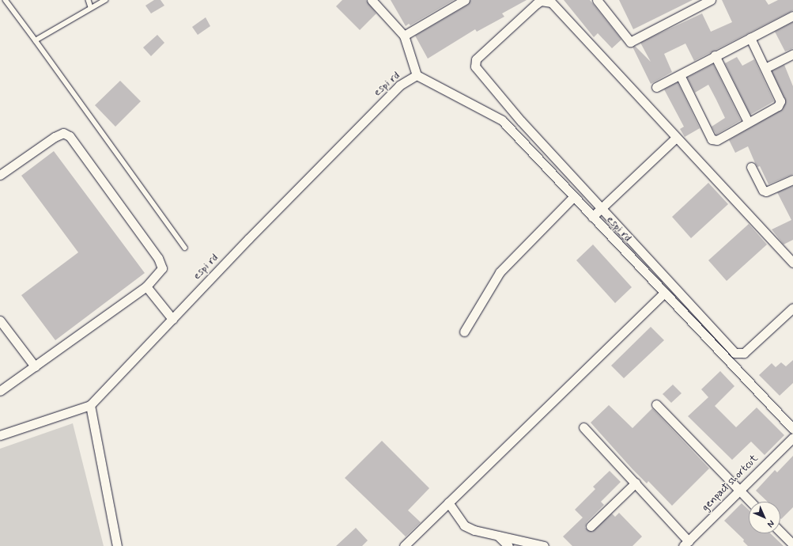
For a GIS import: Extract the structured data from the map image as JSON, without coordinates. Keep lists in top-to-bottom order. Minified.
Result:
{"streets":{"street":["espi rd","genpact shortcut"]},"north":"bottom right"}
